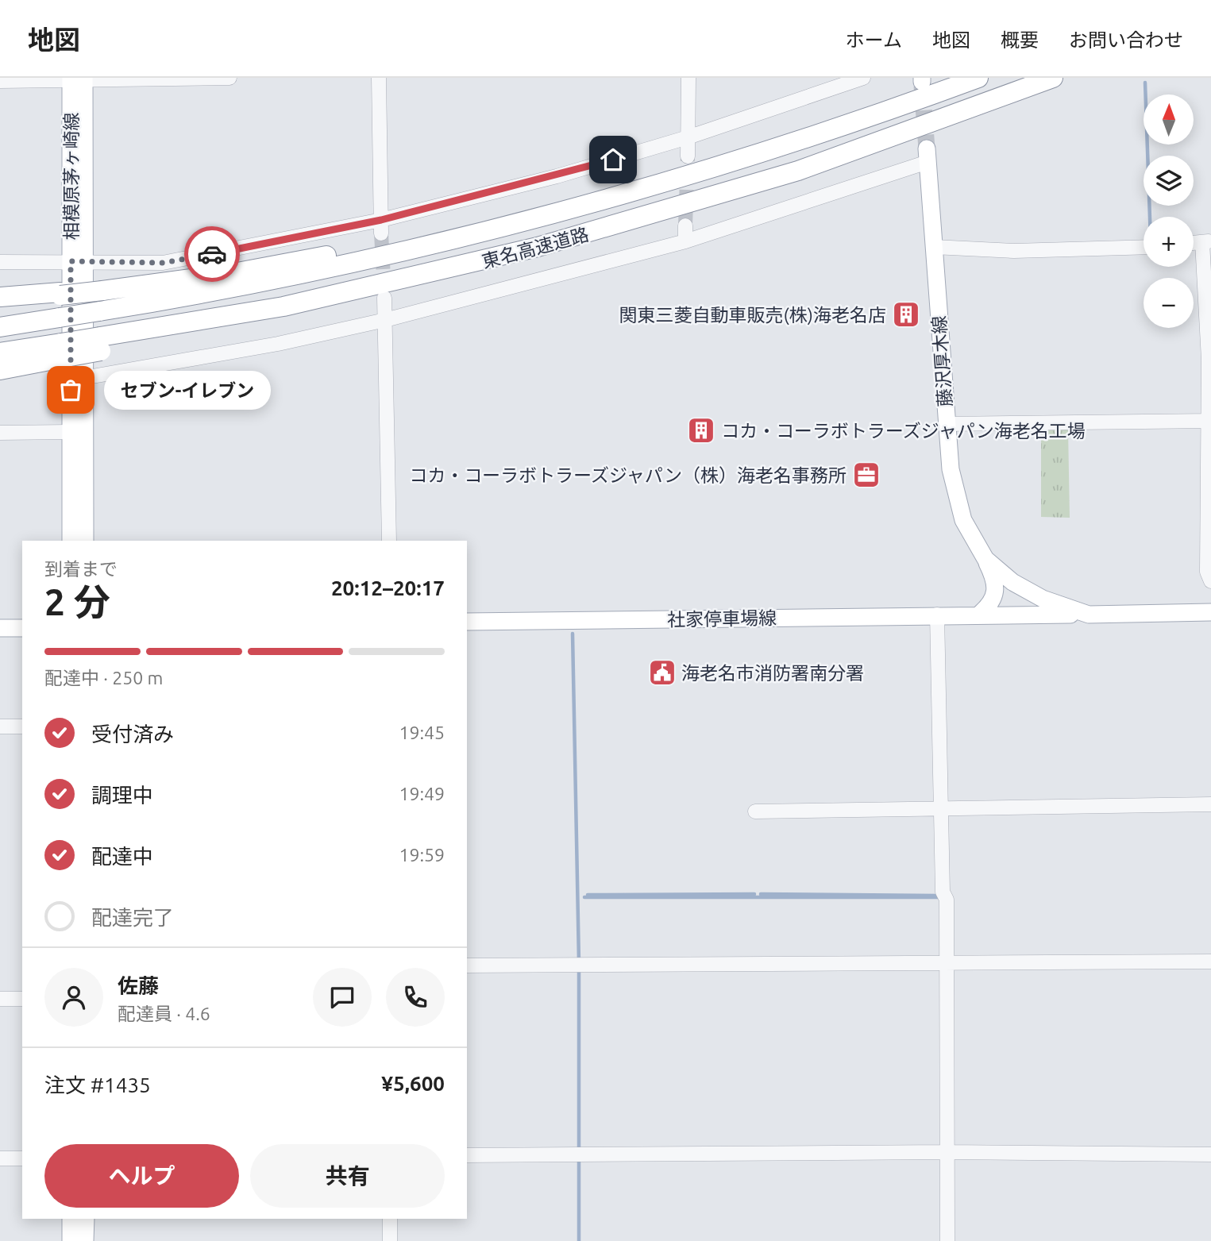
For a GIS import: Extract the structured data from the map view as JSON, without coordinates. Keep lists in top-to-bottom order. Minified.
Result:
{"streets":{"highway":["東名高速道路"],"main road":["相模原茅ヶ崎線","藤沢厚木線","社家停車場線"]},"crossings":[["藤沢厚木線","社家停車場線"]],"places":{"building":["関東三菱自動車販売(株)海老名店","コカ・コーラボトラーズジャパン海老名工場"],"other":["セブン-イレブン"],"office":["コカ・コーラボトラーズジャパン（株）海老名事務所"],"public building":["海老名市消防署南分署"]},"north":"top","page":{"header":"地図","nav":["ホーム","地図","概要","お問い合わせ"],"map_buttons":["+","−"],"bubble":"セブン-イレブン","heading":["2 分","到着まで","20:12–20:17"],"panel":["佐藤","配達員 · 4.6","注文 #1435","¥5,600"],"bar":"配達中 · 250 m","list":[["受付済み","19:45"],["調理中","19:49"],["配達中","19:59"],"配達完了"],"buttons":["ヘルプ","共有"]}}
